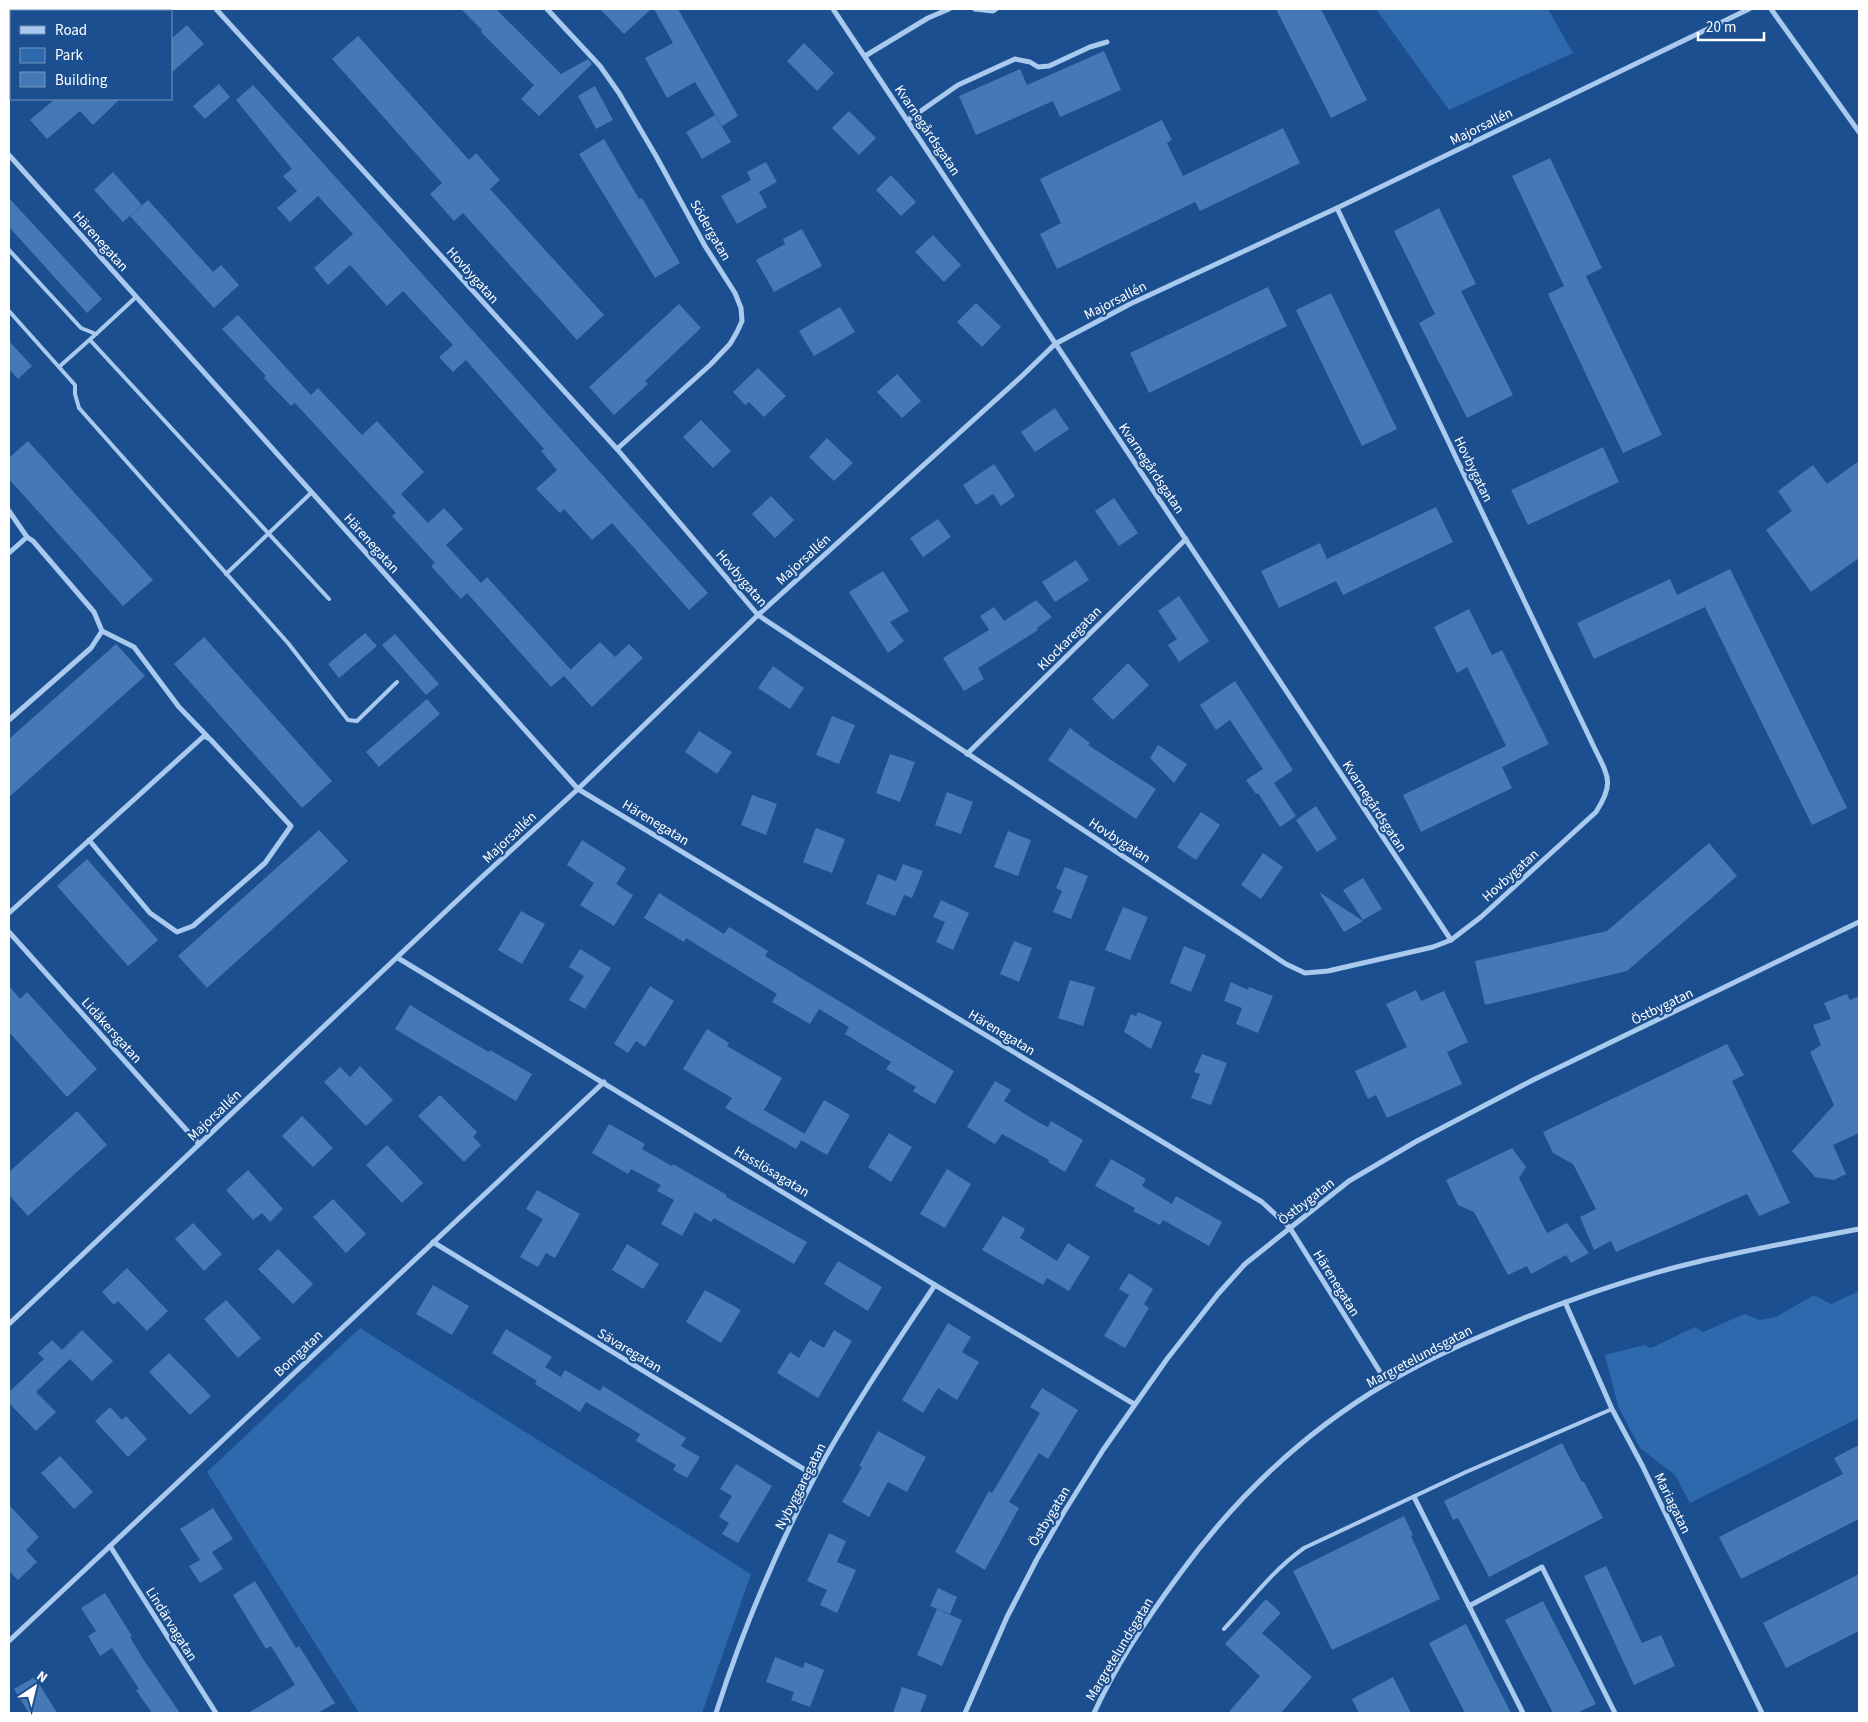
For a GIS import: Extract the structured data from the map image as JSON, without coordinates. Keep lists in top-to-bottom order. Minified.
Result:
{"streets":{"street":["Majorsallén","Kvarnegårdsgatan","Södergatan","Härenegatan","Hovbygatan","Klockaregatan","Östbygatan","Lidåkersgatan","Hasslösagatan","Sävaregatan","Bomgatan","Margretelundsgatan","Nybyggaregatan","Mariagatan","Lindärvagatan"]},"crossings":[["Majorsallén","Kvarnegårdsgatan"],["Majorsallén","Härenegatan"],["Majorsallén","Hovbygatan"],["Majorsallén","Lidåkersgatan"],["Majorsallén","Hasslösagatan"],["Kvarnegårdsgatan","Hovbygatan"],["Kvarnegårdsgatan","Klockaregatan"],["Södergatan","Hovbygatan"],["Härenegatan","Östbygatan"],["Härenegatan","Margretelundsgatan"],["Hovbygatan","Klockaregatan"],["Östbygatan","Hasslösagatan"],["Hasslösagatan","Bomgatan"],["Hasslösagatan","Nybyggaregatan"],["Sävaregatan","Bomgatan"],["Sävaregatan","Nybyggaregatan"],["Bomgatan","Lindärvagatan"],["Margretelundsgatan","Mariagatan"]],"legend":["Road","Park","Building"],"scale_bar":"20 m","north":"top right"}
